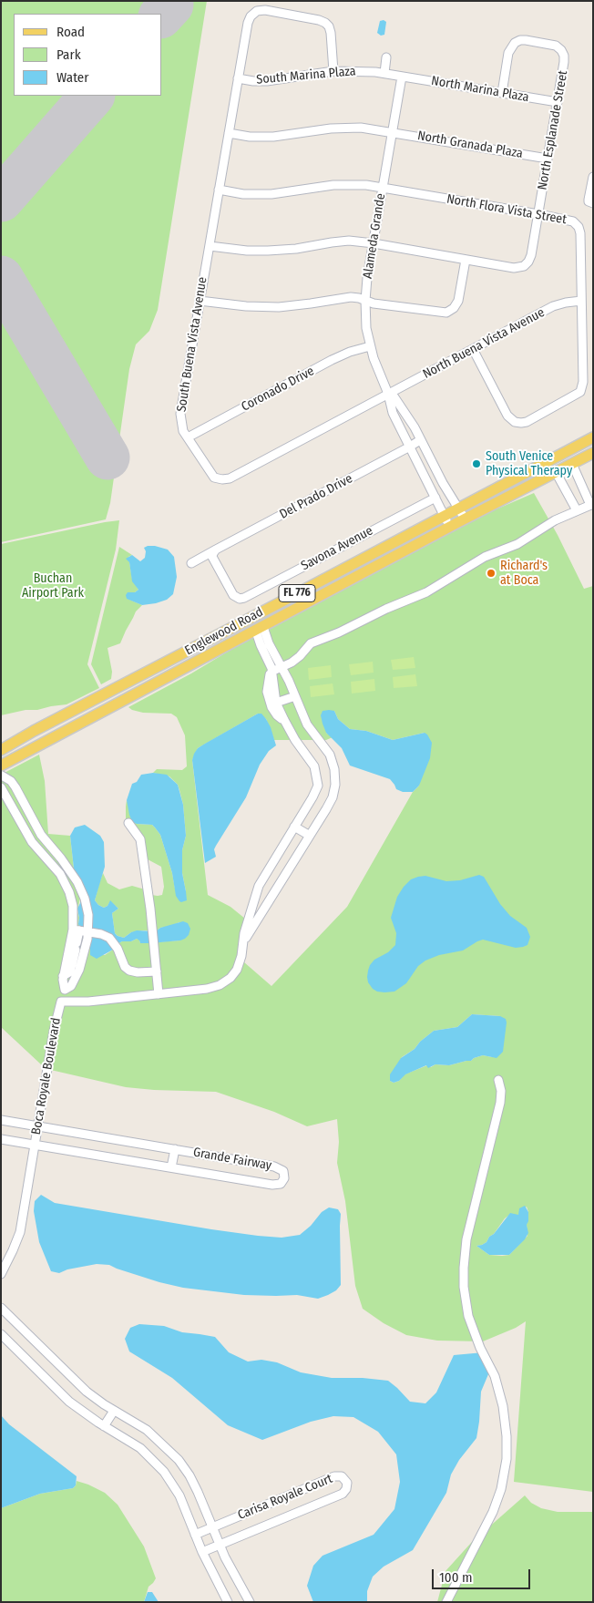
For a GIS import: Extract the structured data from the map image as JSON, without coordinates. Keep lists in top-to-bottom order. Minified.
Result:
{"streets":{"main road":["FL 776","Englewood Road"],"street":["South Marina Plaza","North Marina Plaza","North Esplanade Street","North Granada Plaza","North Flora Vista Street","Alameda Grande","North Buena Vista Avenue","South Buena Vista Avenue","Coronado Drive","Del Prado Drive","Savona Avenue","Boca Royale Boulevard","Grande Fairway","Carisa Royale Court"]},"crossings":[["South Marina Plaza","North Marina Plaza"],["South Marina Plaza","Alameda Grande"],["South Marina Plaza","South Buena Vista Avenue"],["North Marina Plaza","North Esplanade Street"],["North Marina Plaza","Alameda Grande"],["North Esplanade Street","North Granada Plaza"],["North Esplanade Street","North Flora Vista Street"],["North Esplanade Street","Alameda Grande"],["North Esplanade Street","South Buena Vista Avenue"],["North Granada Plaza","Alameda Grande"],["North Granada Plaza","South Buena Vista Avenue"],["North Flora Vista Street","Alameda Grande"],["North Flora Vista Street","North Buena Vista Avenue"],["North Flora Vista Street","South Buena Vista Avenue"],["Alameda Grande","North Buena Vista Avenue"],["Alameda Grande","South Buena Vista Avenue"],["Alameda Grande","Coronado Drive"],["North Buena Vista Avenue","South Buena Vista Avenue"],["South Buena Vista Avenue","Coronado Drive"],["Del Prado Drive","Savona Avenue"],["Englewood Road","Boca Royale Boulevard"],["Boca Royale Boulevard","Grande Fairway"]],"parks":["Buchan Airport Park"],"places":["South Venice Physical Therapy","Richard's at Boca"],"legend":["Road","Park","Water"],"scale_bar":"100 m"}
